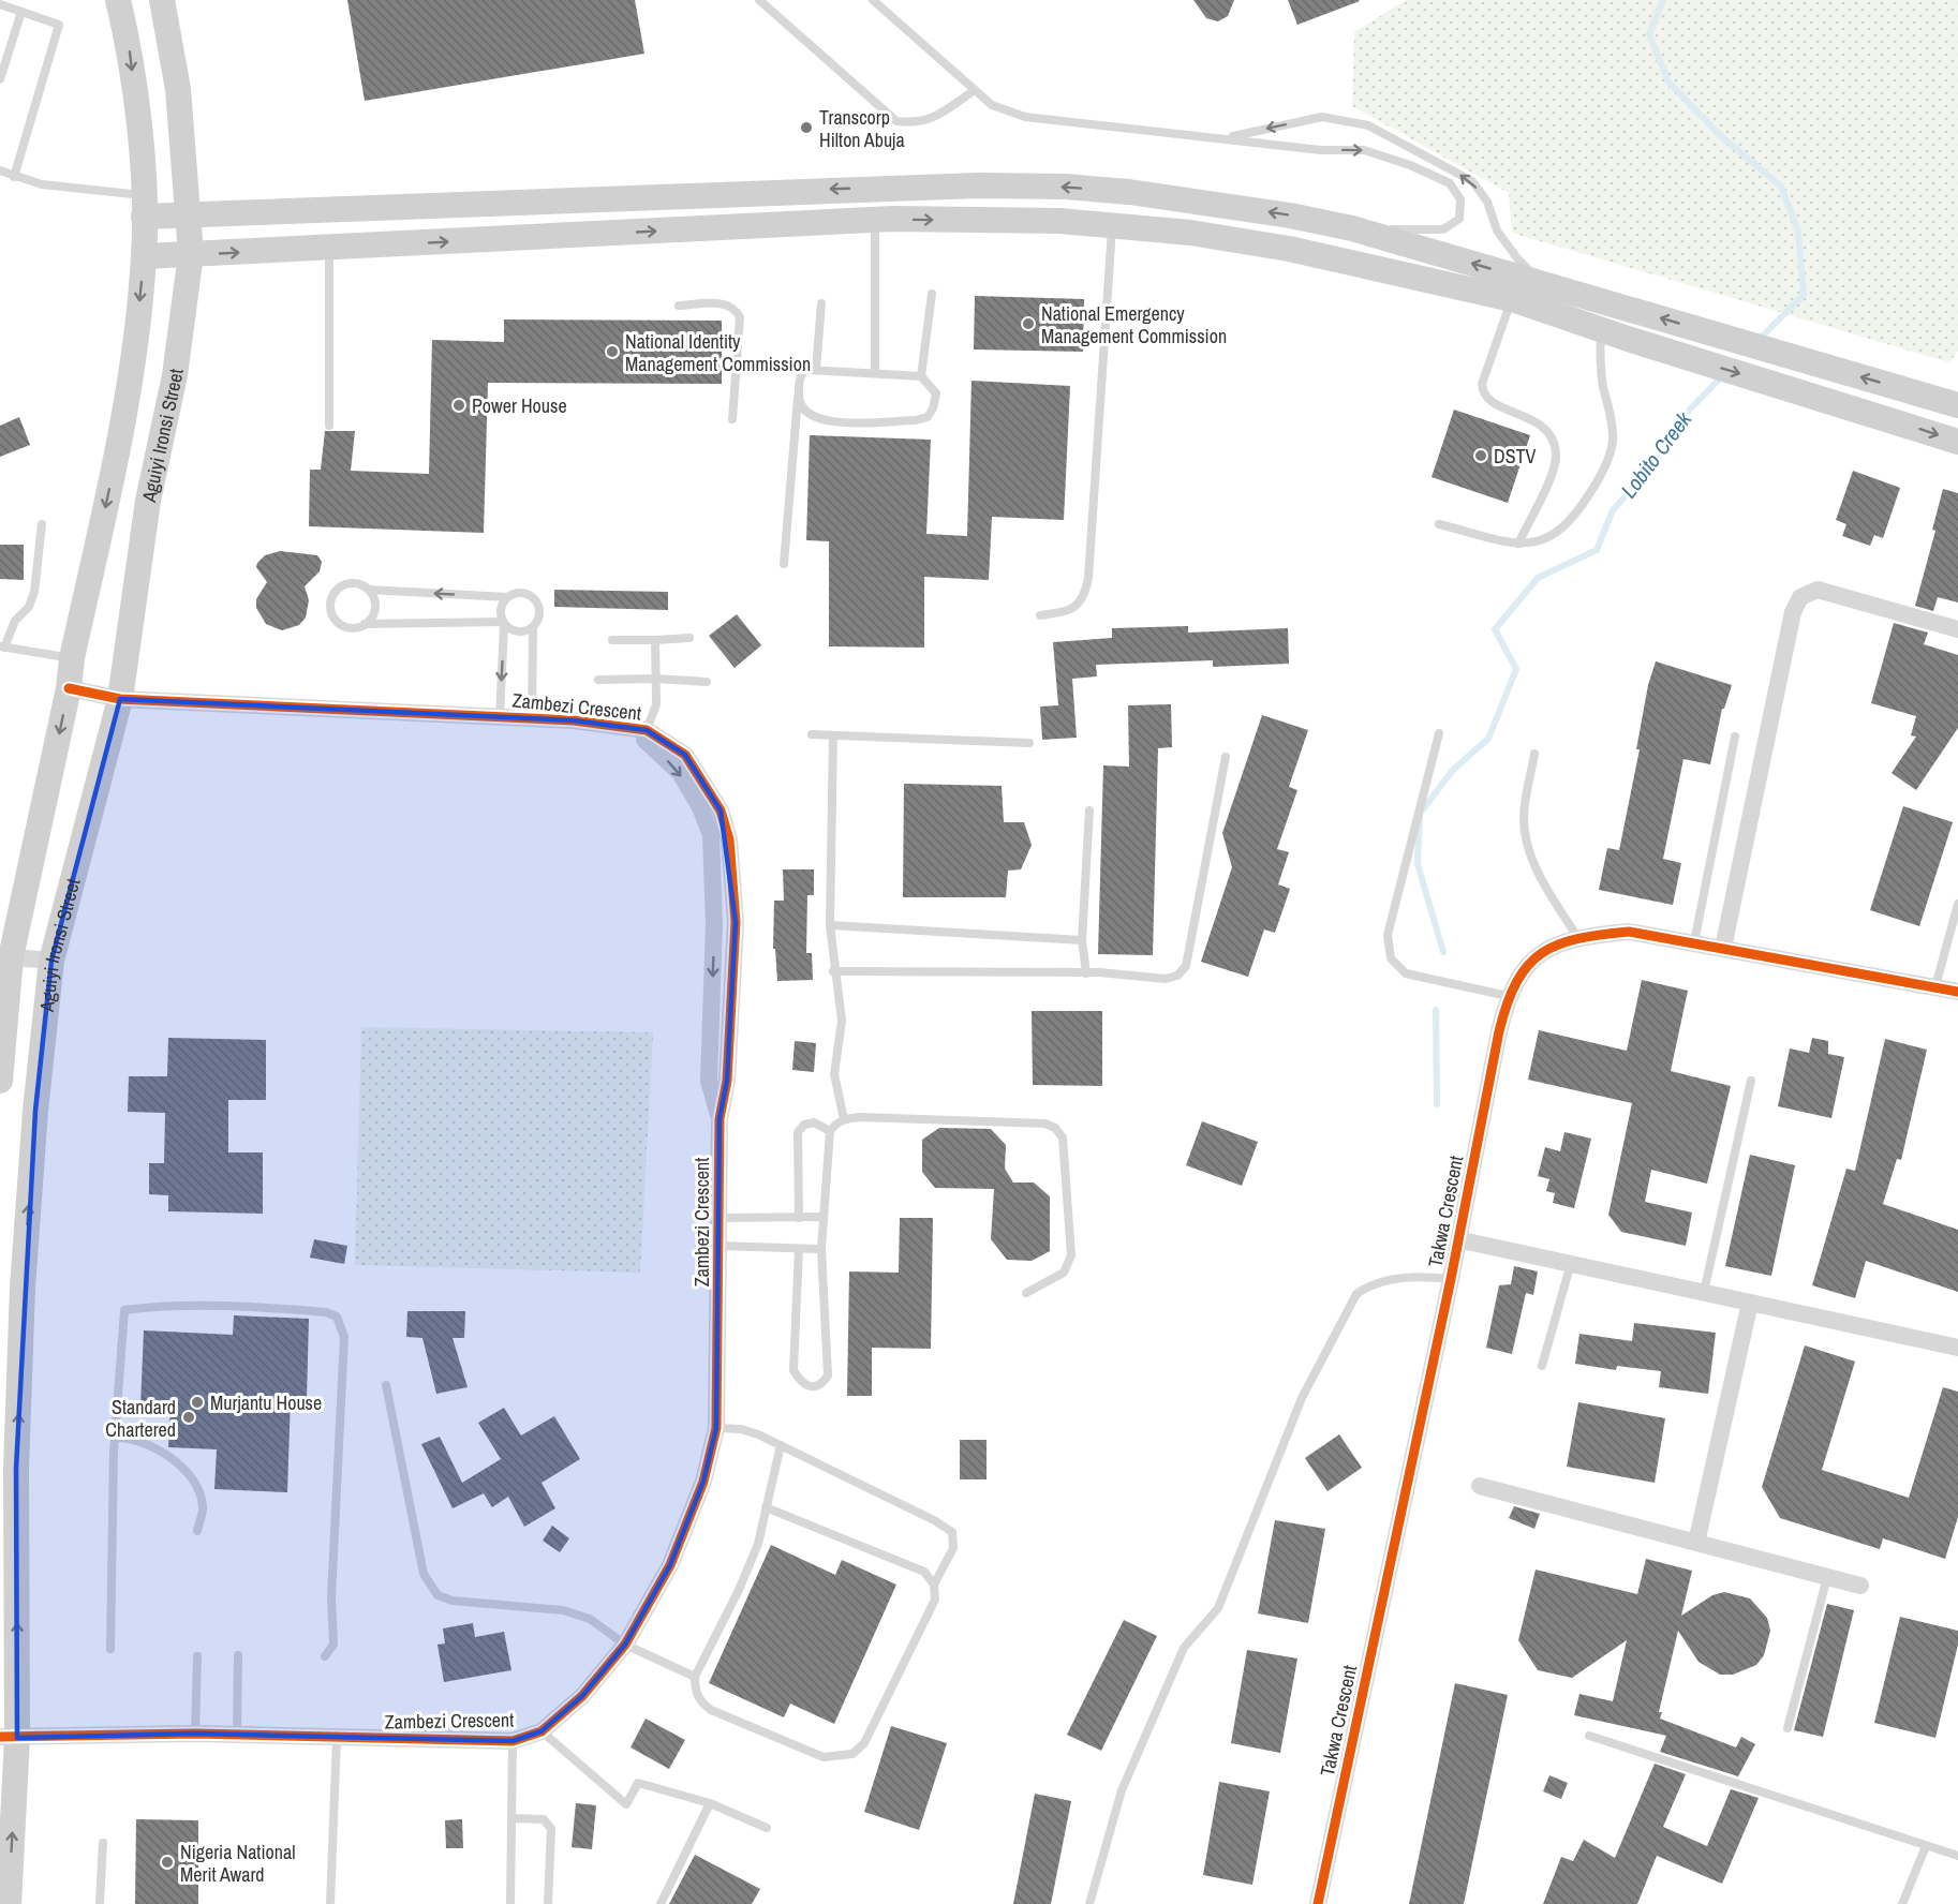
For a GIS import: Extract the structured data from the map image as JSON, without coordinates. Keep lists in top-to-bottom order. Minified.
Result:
{"streets":{"main road":["Aguiyi Ironsi Street"],"street":["Zambezi Crescent","Takwa Crescent"]},"crossings":[["Aguiyi Ironsi Street","Zambezi Crescent"]],"one_way":["Aguiyi Ironsi Street"],"water":["Lobito Creek"],"places":["Transcorp Hilton Abuja","National Emergency Management Commission","National Identity Management Commission","Power House","DSTV","Murjantu House","Standard Chartered","Nigeria National Merit Award"]}
